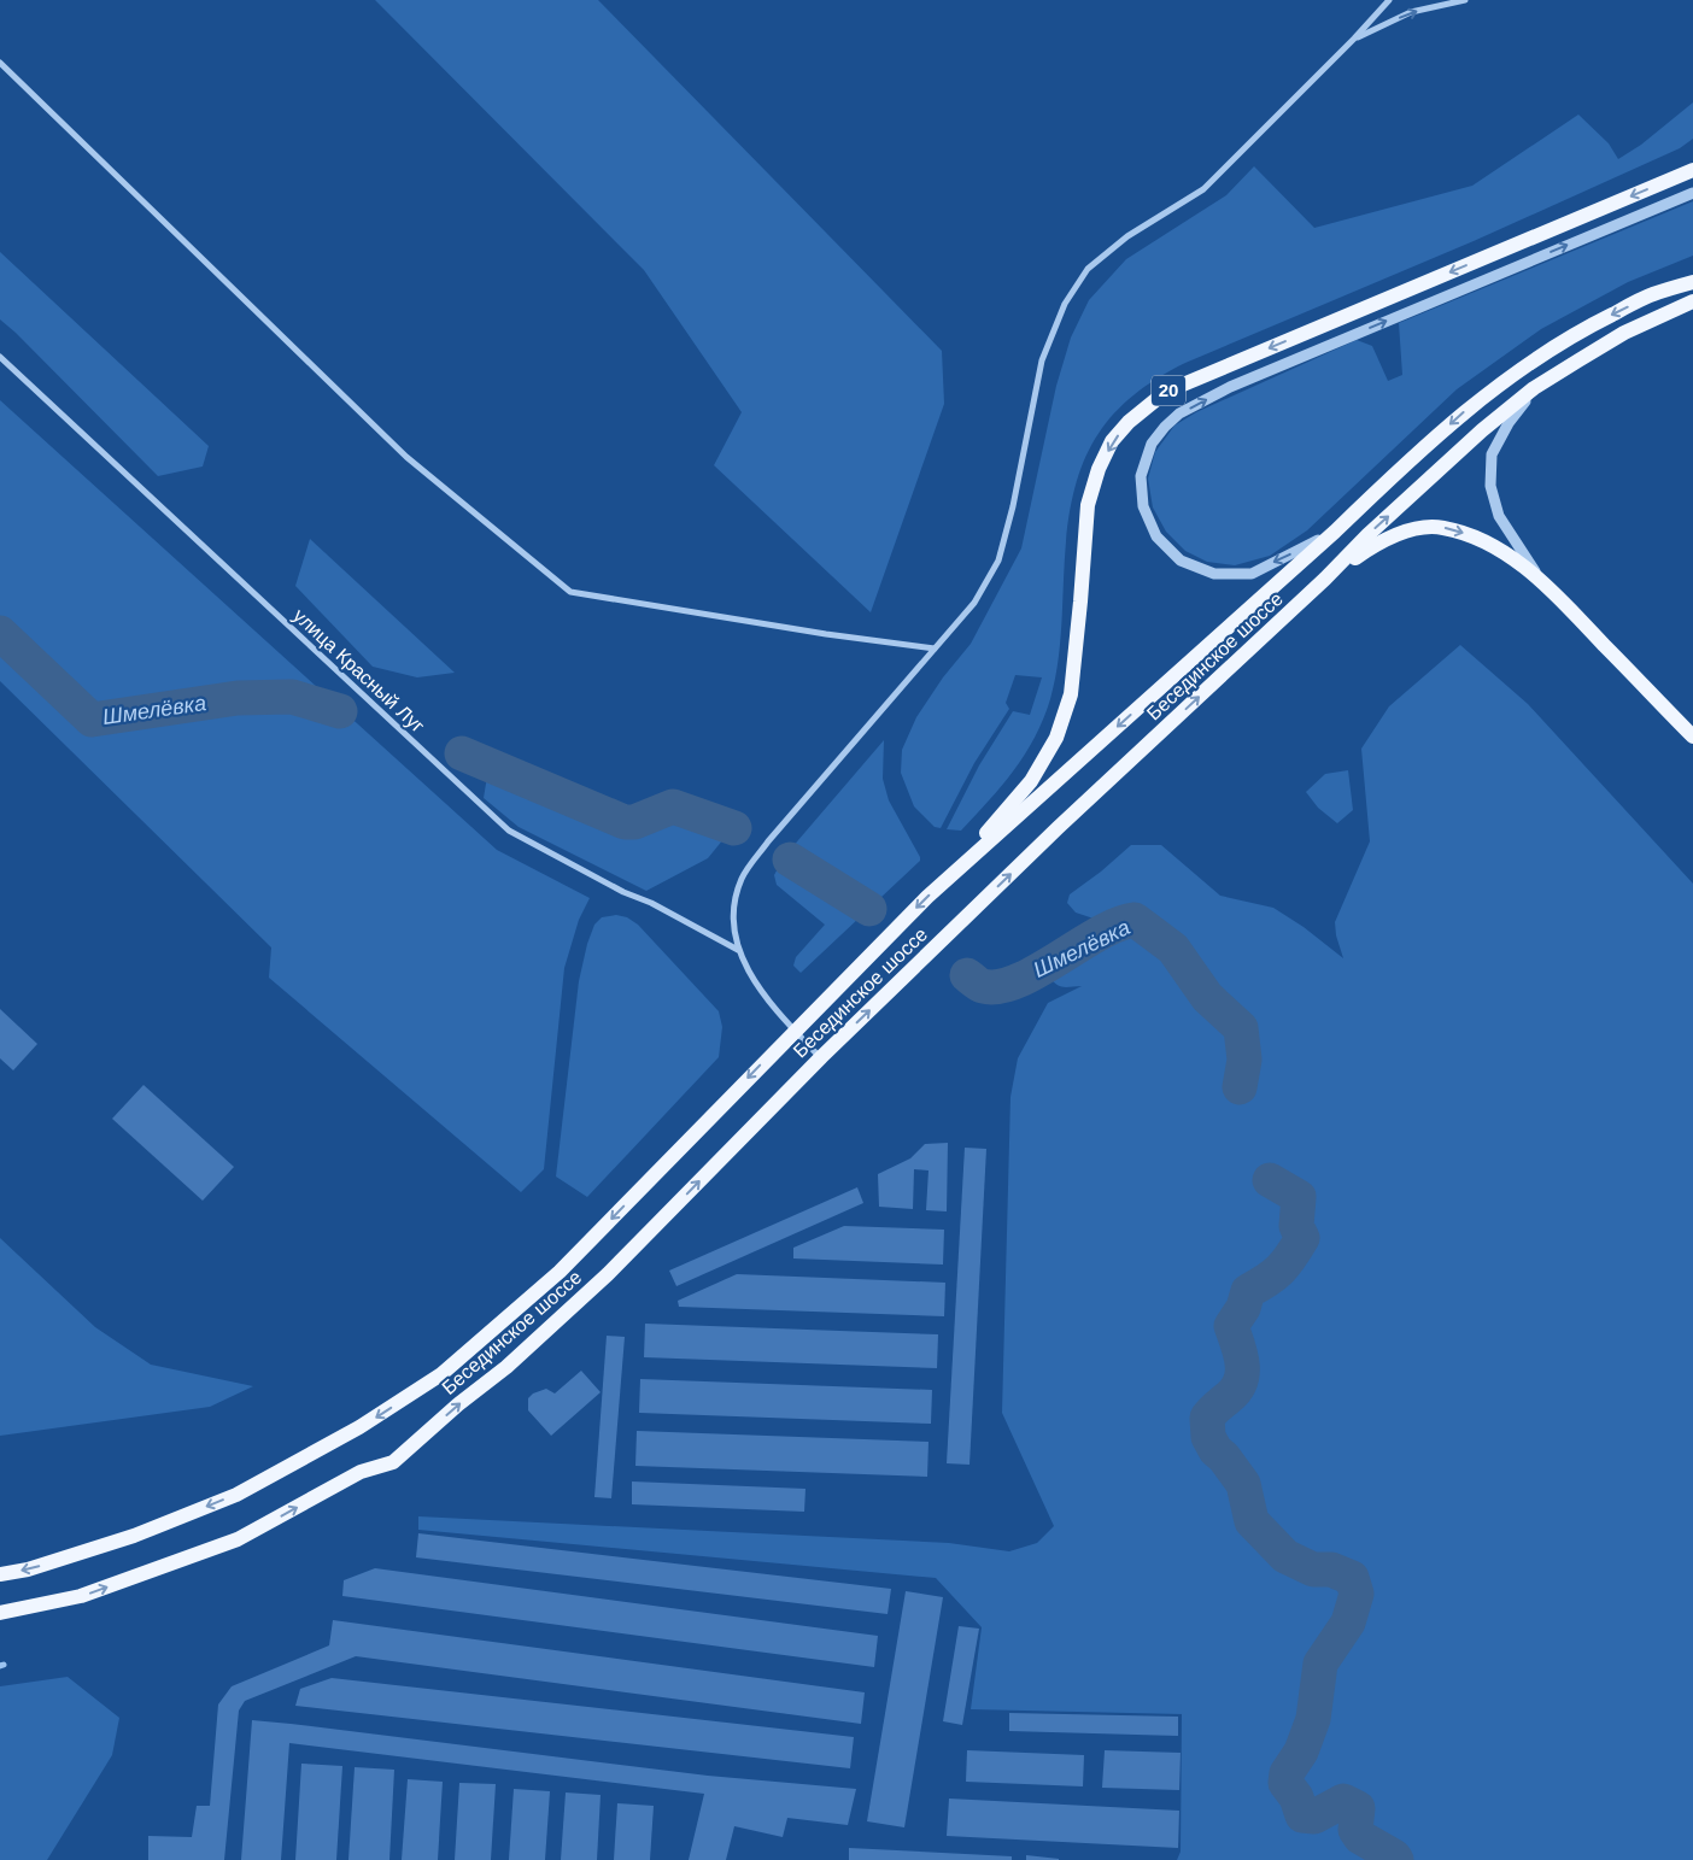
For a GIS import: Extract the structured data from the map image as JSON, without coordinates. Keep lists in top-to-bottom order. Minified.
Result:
{"streets":{"main road":["20","Бесединское шоссе"],"street":["улица Красный Луг"]},"crossings":[["20","Бесединское шоссе"]],"water":["Шмелёвка"]}
